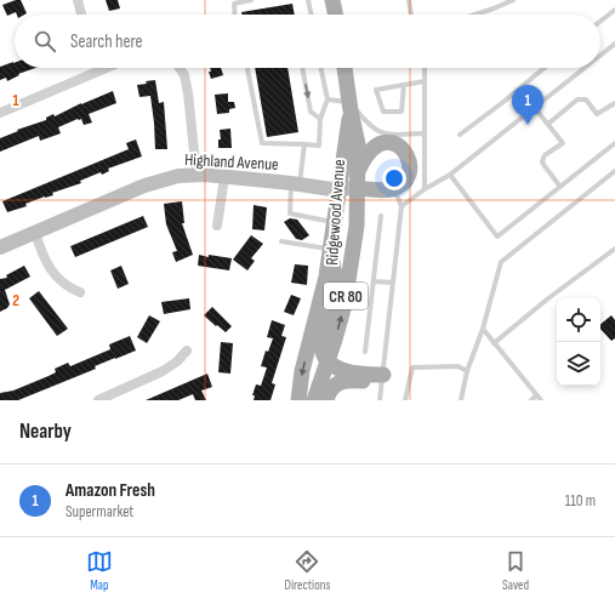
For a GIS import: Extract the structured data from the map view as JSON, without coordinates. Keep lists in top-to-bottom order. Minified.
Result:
{"streets":{"main road":["Ridgewood Avenue","CR 80"],"street":["Highland Avenue"]},"crossings":[["Highland Avenue","Ridgewood Avenue"]],"page":{"search":"Search here","pins":"1","heading":"Nearby","list":[{"mark":"1","name":"Amazon Fresh","note":"Supermarket","value":"110 m"}],"nav":["Map","Directions","Saved"]},"grid":{"rows":["1","2"]}}
